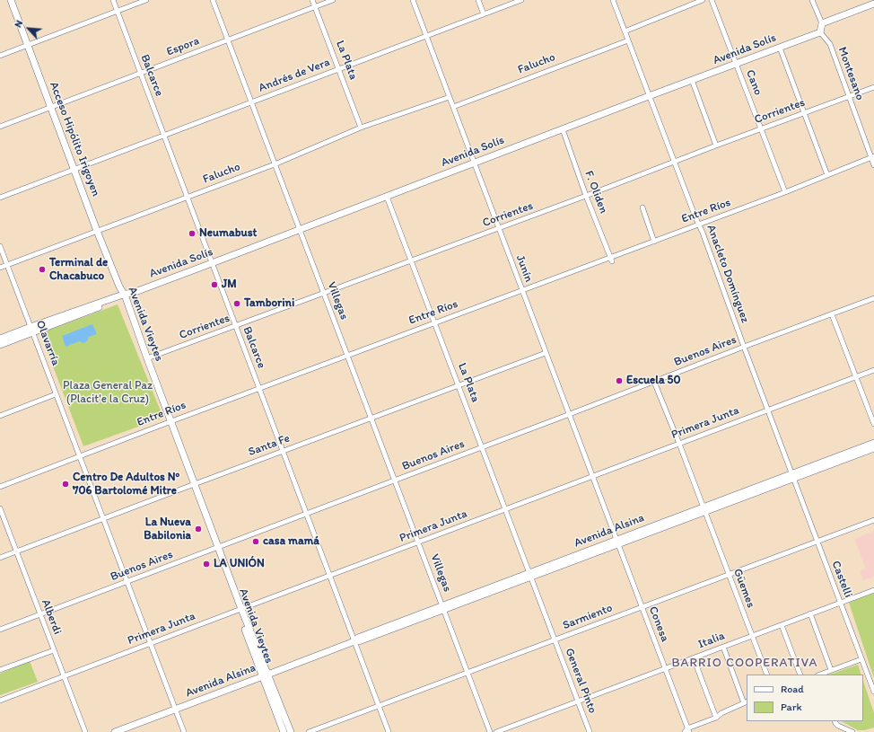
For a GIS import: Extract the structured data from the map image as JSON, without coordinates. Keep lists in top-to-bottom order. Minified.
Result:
{"streets":{"street":["Espora","Avenida Solís","La Plata","Falucho","Montesano","Balcarce","Andrés de Vera","Cano","Corrientes","Acceso Hipólito Irigoyen","F. Oliden","Entre Ríos","Junín","Anacleto Domínguez","Villegas","Avenida Vieytes","Olavarría","Buenos Aires","Primera Junta","Santa Fe","Avenida Alsina","Castelli","Güemes","Alberdi","Sarmiento","Conesa","Italia","General Pinto"]},"crossings":[["Espora","La Plata"],["Espora","Balcarce"],["Espora","Acceso Hipólito Irigoyen"],["Espora","Villegas"],["Avenida Solís","La Plata"],["Avenida Solís","Montesano"],["Avenida Solís","Balcarce"],["Avenida Solís","Cano"],["Avenida Solís","F. Oliden"],["Avenida Solís","Junín"],["Avenida Solís","Anacleto Domínguez"],["Avenida Solís","Villegas"],["Avenida Solís","Avenida Vieytes"],["Avenida Solís","Olavarría"],["La Plata","Falucho"],["La Plata","Andrés de Vera"],["La Plata","Corrientes"],["La Plata","Entre Ríos"],["La Plata","Buenos Aires"],["La Plata","Primera Junta"],["La Plata","Santa Fe"],["La Plata","Avenida Alsina"],["La Plata","General Pinto"],["Falucho","Balcarce"],["Falucho","Acceso Hipólito Irigoyen"],["Falucho","Junín"],["Falucho","Anacleto Domínguez"],["Falucho","Villegas"],["Falucho","Olavarría"],["Montesano","Corrientes"],["Montesano","Entre Ríos"],["Balcarce","Andrés de Vera"],["Balcarce","Corrientes"],["Balcarce","Entre Ríos"],["Balcarce","Buenos Aires"],["Balcarce","Primera Junta"],["Balcarce","Santa Fe"],["Balcarce","Avenida Alsina"],["Balcarce","Sarmiento"],["Andrés de Vera","Acceso Hipólito Irigoyen"],["Andrés de Vera","Junín"],["Andrés de Vera","Villegas"],["Cano","Corrientes"],["Cano","Entre Ríos"],["Corrientes","F. Oliden"],["Corrientes","Junín"],["Corrientes","Anacleto Domínguez"],["Corrientes","Villegas"],["Corrientes","Avenida Vieytes"],["Acceso Hipólito Irigoyen","Avenida Vieytes"],["F. Oliden","Entre Ríos"],["Entre Ríos","Junín"],["Entre Ríos","Anacleto Domínguez"],["Entre Ríos","Villegas"],["Entre Ríos","Avenida Vieytes"],["Entre Ríos","Olavarría"],["Junín","Buenos Aires"],["Junín","Primera Junta"],["Junín","Santa Fe"],["Junín","Avenida Alsina"],["Junín","Conesa"],["Anacleto Domínguez","Buenos Aires"],["Anacleto Domínguez","Primera Junta"],["Anacleto Domínguez","Avenida Alsina"],["Anacleto Domínguez","Castelli"],["Villegas","Buenos Aires"],["Villegas","Primera Junta"],["Villegas","Santa Fe"],["Villegas","Avenida Alsina"],["Villegas","Sarmiento"],["Avenida Vieytes","Buenos Aires"],["Avenida Vieytes","Primera Junta"],["Avenida Vieytes","Santa Fe"],["Avenida Vieytes","Avenida Alsina"],["Olavarría","Buenos Aires"],["Olavarría","Primera Junta"],["Olavarría","Santa Fe"],["Olavarría","Avenida Alsina"],["Buenos Aires","Alberdi"],["Primera Junta","Alberdi"],["Santa Fe","Alberdi"],["Avenida Alsina","Castelli"],["Avenida Alsina","Güemes"],["Avenida Alsina","Conesa"],["Avenida Alsina","General Pinto"],["Castelli","Sarmiento"],["Castelli","Italia"],["Güemes","Sarmiento"],["Güemes","Italia"],["Sarmiento","Conesa"],["Sarmiento","General Pinto"],["Conesa","Italia"],["Italia","General Pinto"]],"districts":["BARRIO COOPERATIVA"],"parks":["Plaza General Paz (Placit'e la Cruz)"],"places":["Neumabust","Terminal de Chacabuco","JM","Tamborini","Escuela 50","Centro De Adultos Nº 706 Bartolomé Mitre","La Nueva Babilonia","casa mamá","LA UNIÓN"],"legend":["Road","Park"],"north":"top left"}
